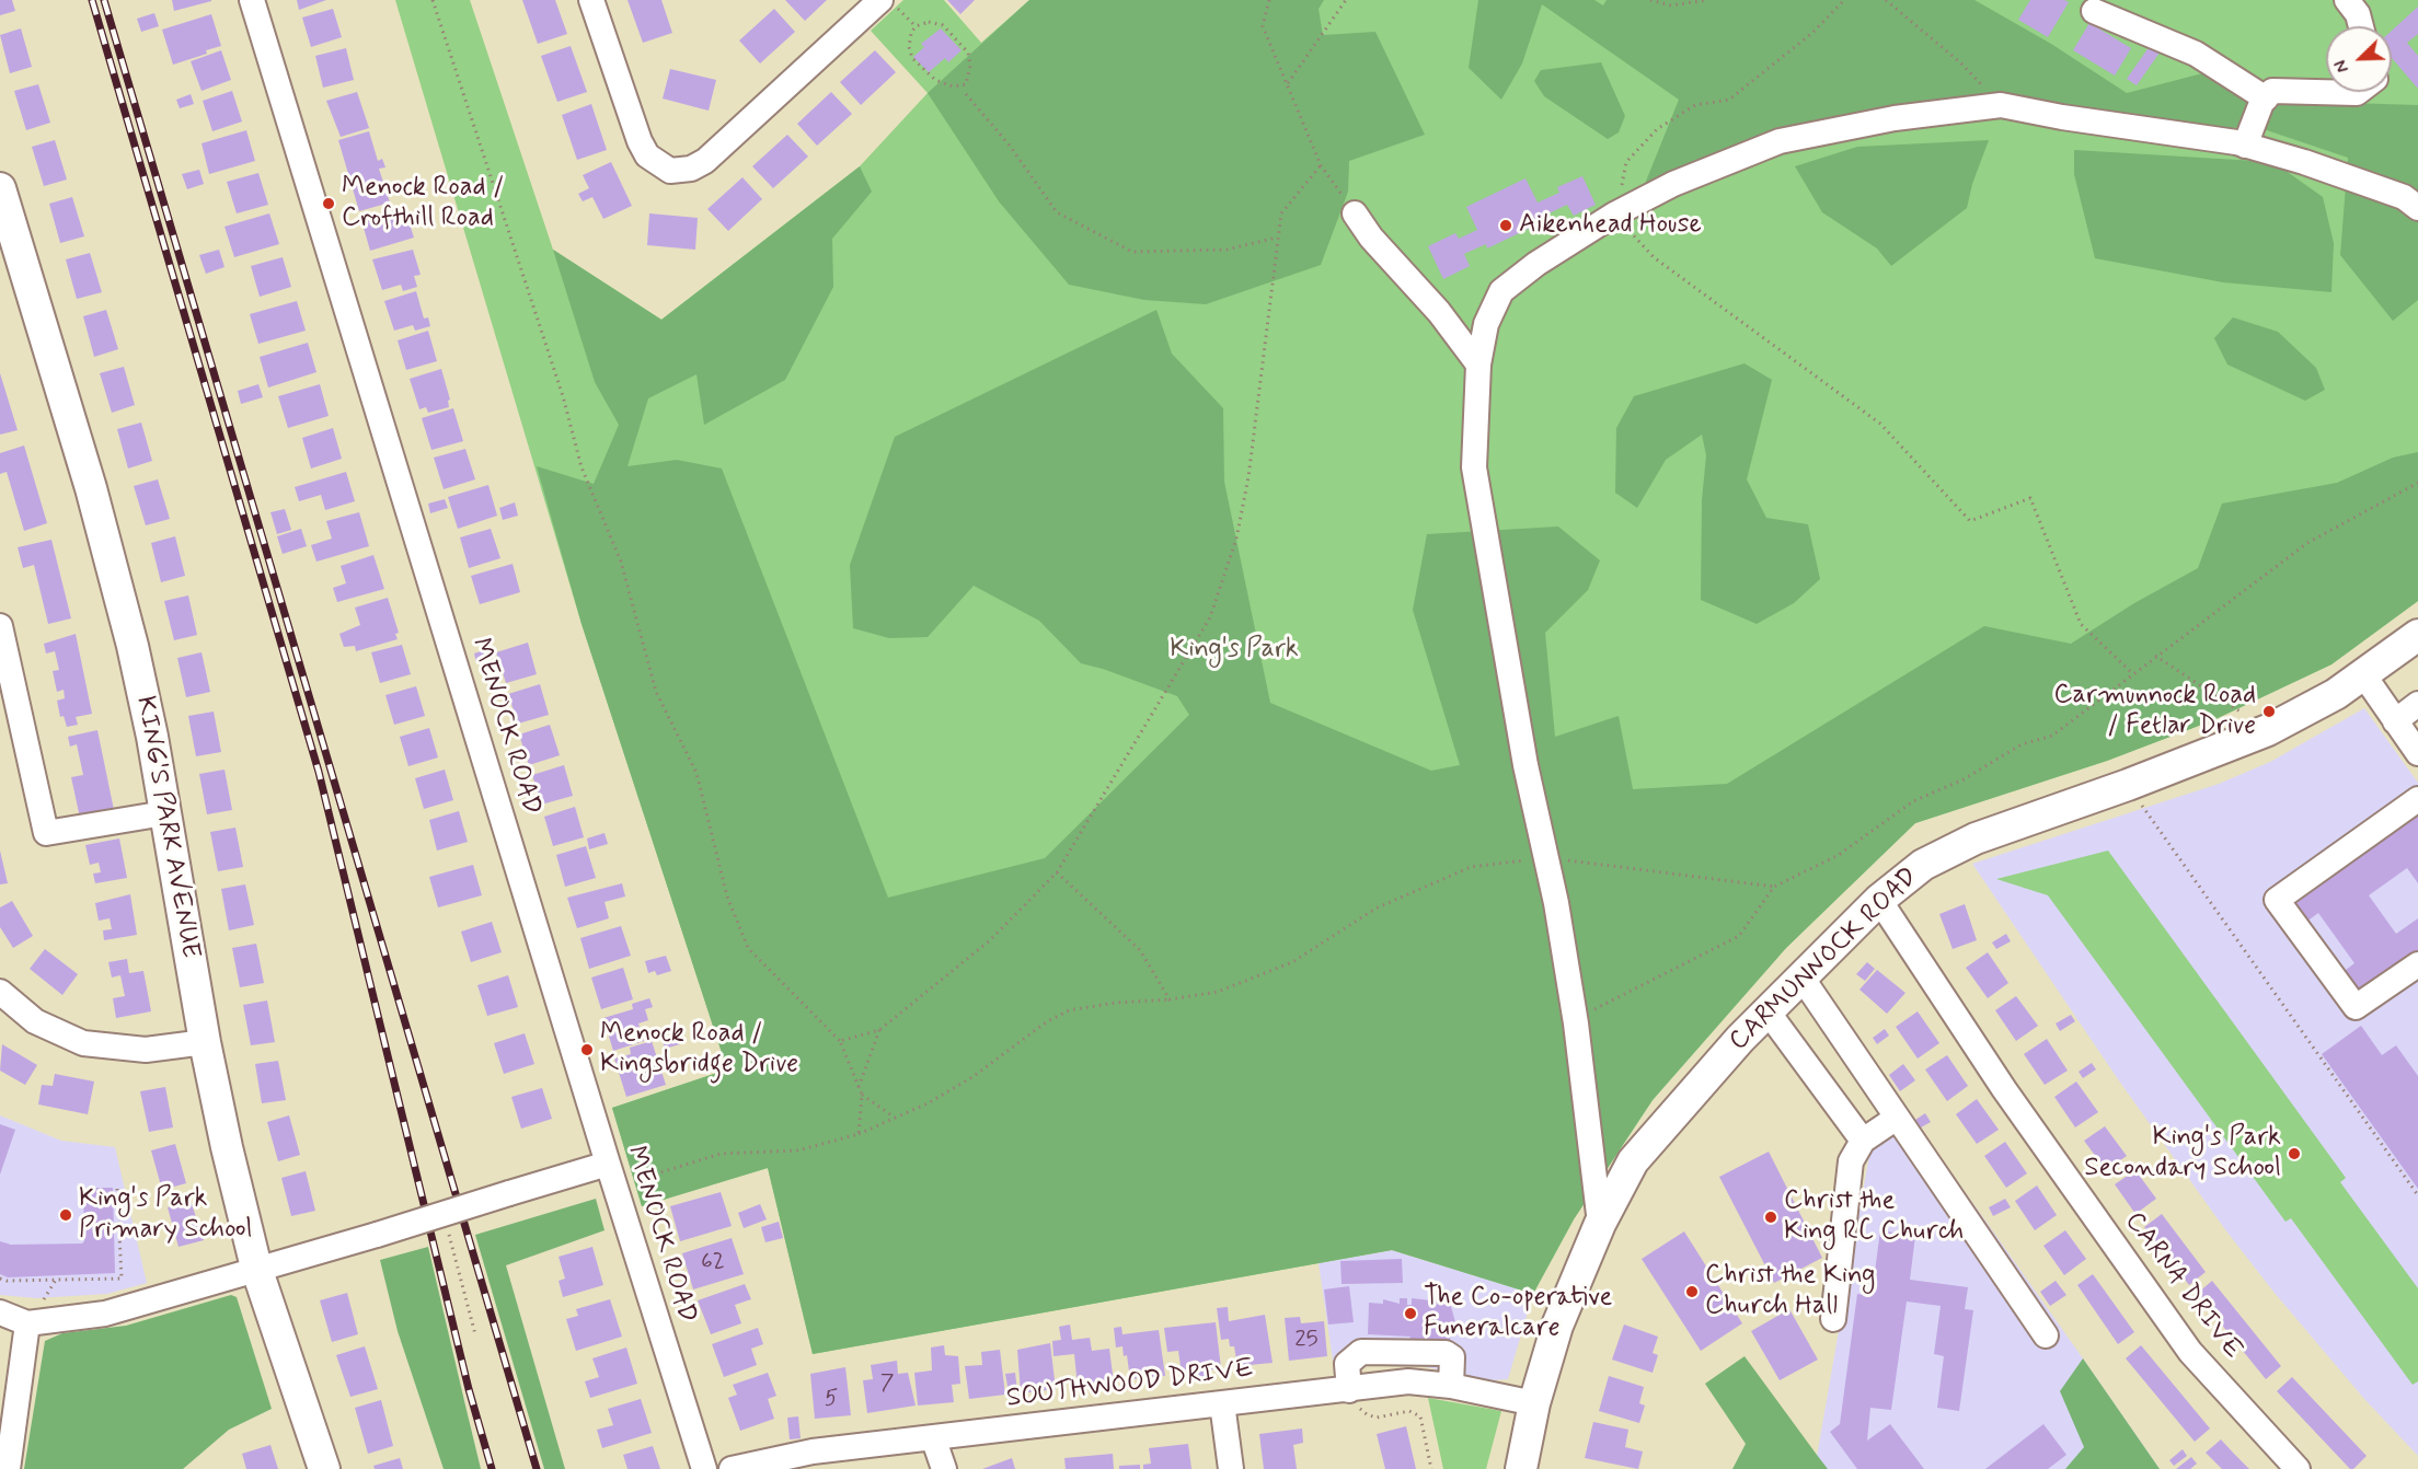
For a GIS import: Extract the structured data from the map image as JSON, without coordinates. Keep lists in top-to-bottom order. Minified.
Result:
{"streets":{"main road":["KING'S PARK AVENUE","CARMUNNOCK ROAD"],"street":["MENOCK ROAD","CARNA DRIVE","SOUTHWOOD DRIVE"]},"crossings":[["CARMUNNOCK ROAD","CARNA DRIVE"],["CARMUNNOCK ROAD","SOUTHWOOD DRIVE"]],"parks":["King's Park"],"places":["Menock Road / Crofthill Road","Aikenhead House","Carmunnock Road / Fetlar Drive","Menock Road / Kingsbridge Drive","King's Park Secondary School","King's Park Primary School","Christ the King RC Church","Christ the King Church Hall","The Co-operative Funeralcare"],"house_numbers":["62","25","7","5"],"north":"bottom left"}
